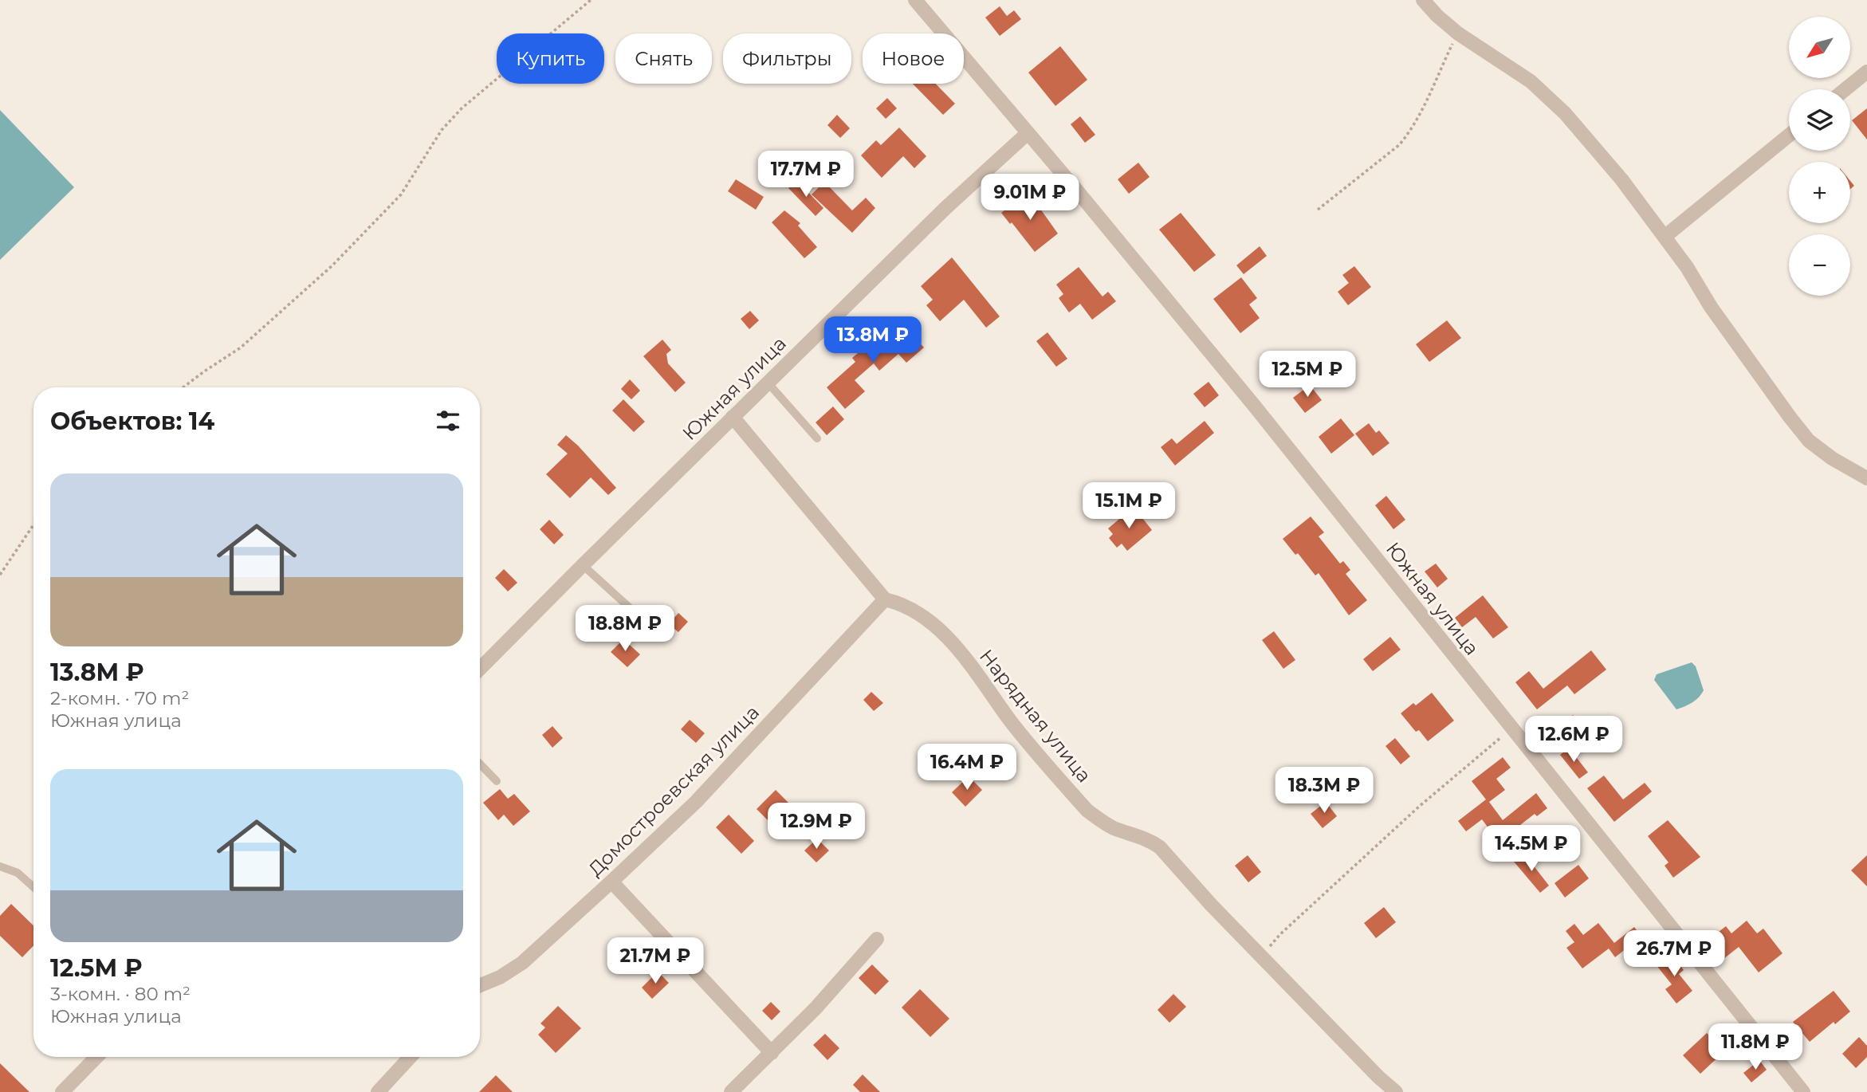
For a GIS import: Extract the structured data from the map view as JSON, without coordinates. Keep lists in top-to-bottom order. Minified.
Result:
{"streets":{"street":["Южная улица","Нарядная улица","Домостроевская улица"]},"crossings":[["Южная улица","Нарядная улица"],["Нарядная улица","Домостроевская улица"]],"north":"bottom left","page":{"map_buttons":["+","−"],"chip":["Купить","Снять","Фильтры","Новое"],"price":["17.7M ₽","9.01M ₽","13.8M ₽","12.5M ₽","15.1M ₽","18.8M ₽","12.6M ₽","16.4M ₽","18.3M ₽","12.9M ₽","14.5M ₽","26.7M ₽","21.7M ₽","11.8M ₽"],"heading":"Объектов: 14","list":[{"name":"13.8M ₽","note":"2-комн. · 70 m² · Южная улица"},{"name":"12.5M ₽","note":"3-комн. · 80 m² · Южная улица"}]}}
